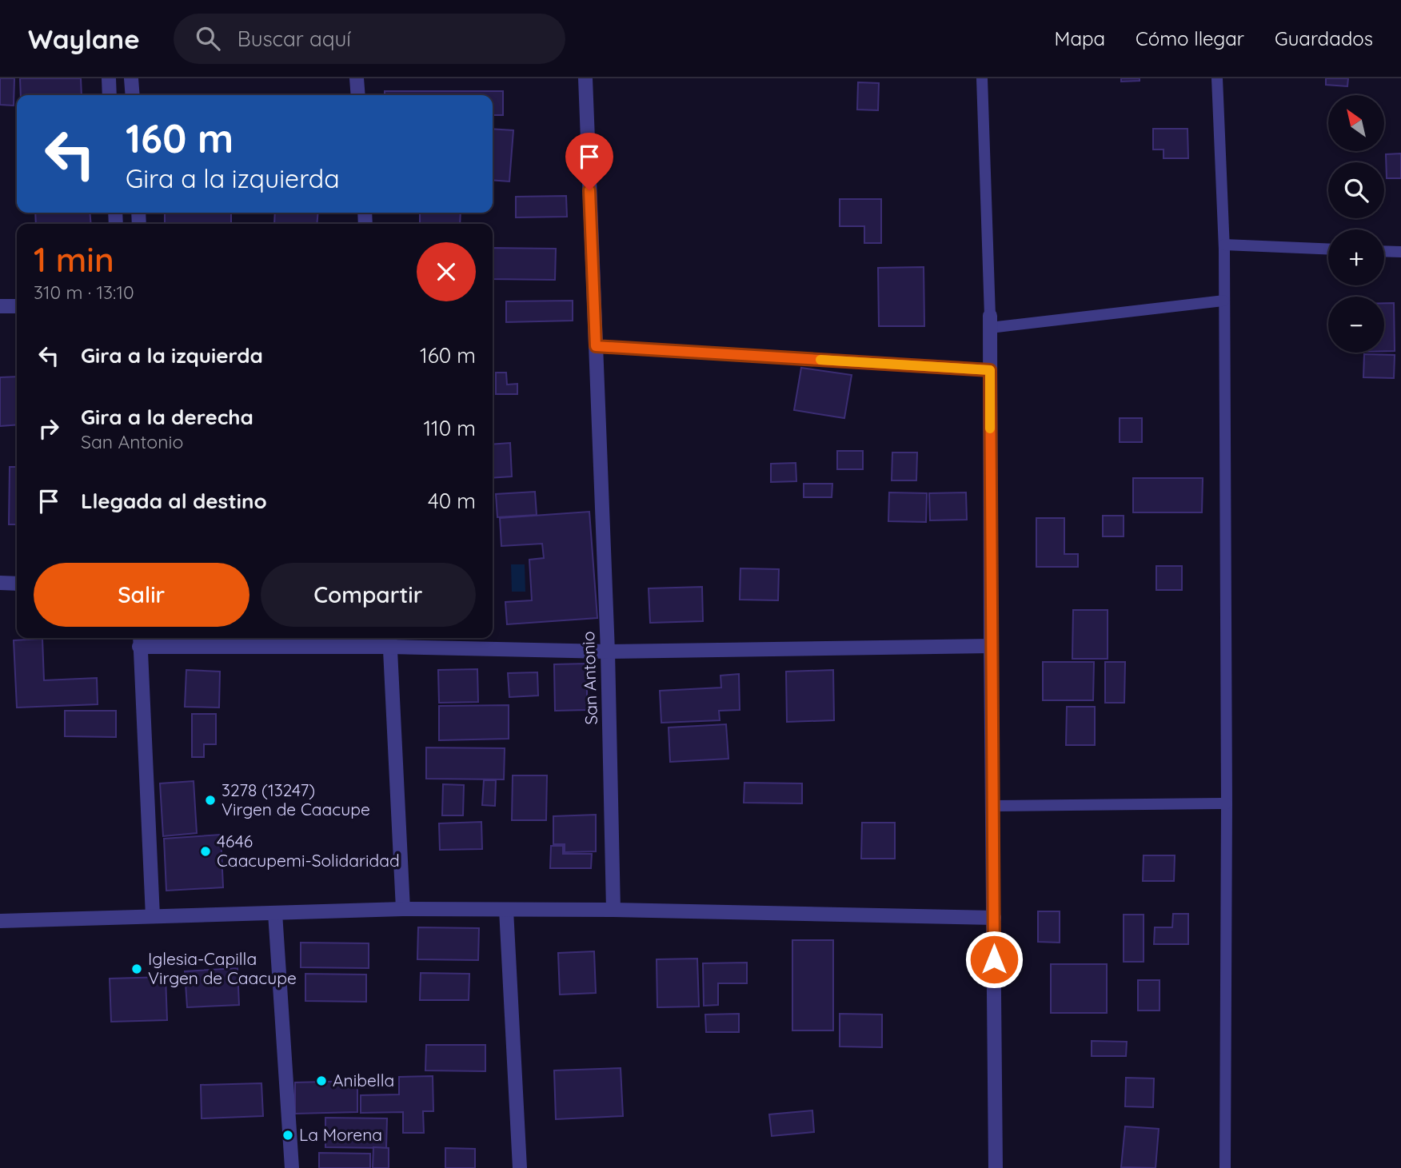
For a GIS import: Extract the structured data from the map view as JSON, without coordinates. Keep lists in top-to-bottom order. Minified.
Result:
{"streets":{"street":["San Antonio"]},"places":["3278 (13247) Virgen de Caacupe","4646 Caacupemi-Solidaridad","Iglesia-Capilla Virgen de Caacupe","Anibella","La Morena"],"north":"top left","page":{"header":"Waylane","search":"Buscar aquí","nav":["Mapa","Cómo llegar","Guardados"],"map_buttons":["+","−"],"turn":["160 m","Gira a la izquierda"],"heading":["1 min","310 m · 13:10"],"list":[{"name":"Gira a la izquierda","value":"160 m"},{"name":"Gira a la derecha","note":"San Antonio","value":"110 m"},{"name":"Llegada al destino","value":"40 m"}],"buttons":["Salir","Compartir"]}}
